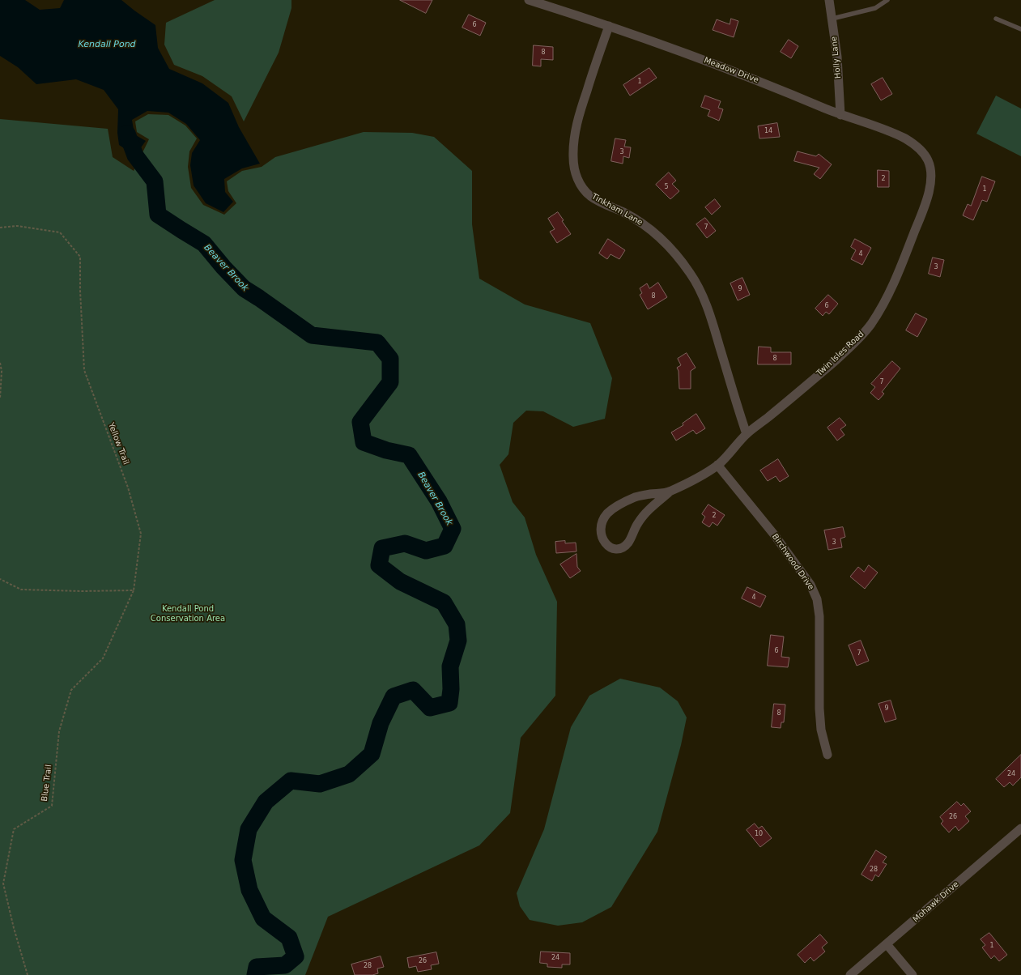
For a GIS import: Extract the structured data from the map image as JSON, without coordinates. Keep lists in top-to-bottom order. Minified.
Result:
{"streets":{"street":["Holly Lane","Meadow Drive","Tinkham Lane","Twin Isles Road","Birchwood Drive","Mohawk Drive"],"path":["Yellow Trail","Blue Trail"]},"crossings":[["Holly Lane","Meadow Drive"],["Meadow Drive","Tinkham Lane"],["Meadow Drive","Twin Isles Road"],["Tinkham Lane","Twin Isles Road"],["Twin Isles Road","Birchwood Drive"],["Yellow Trail","Blue Trail"]],"water":["Kendall Pond","Beaver Brook"],"parks":["Kendall Pond Conservation Area"],"house_numbers":["6","8","1","14","3","2","5","1","7","4","3","9","8","6","8","7","2","3","4","6","7","9","8","24","26","10","28","1","24","26","28"]}
